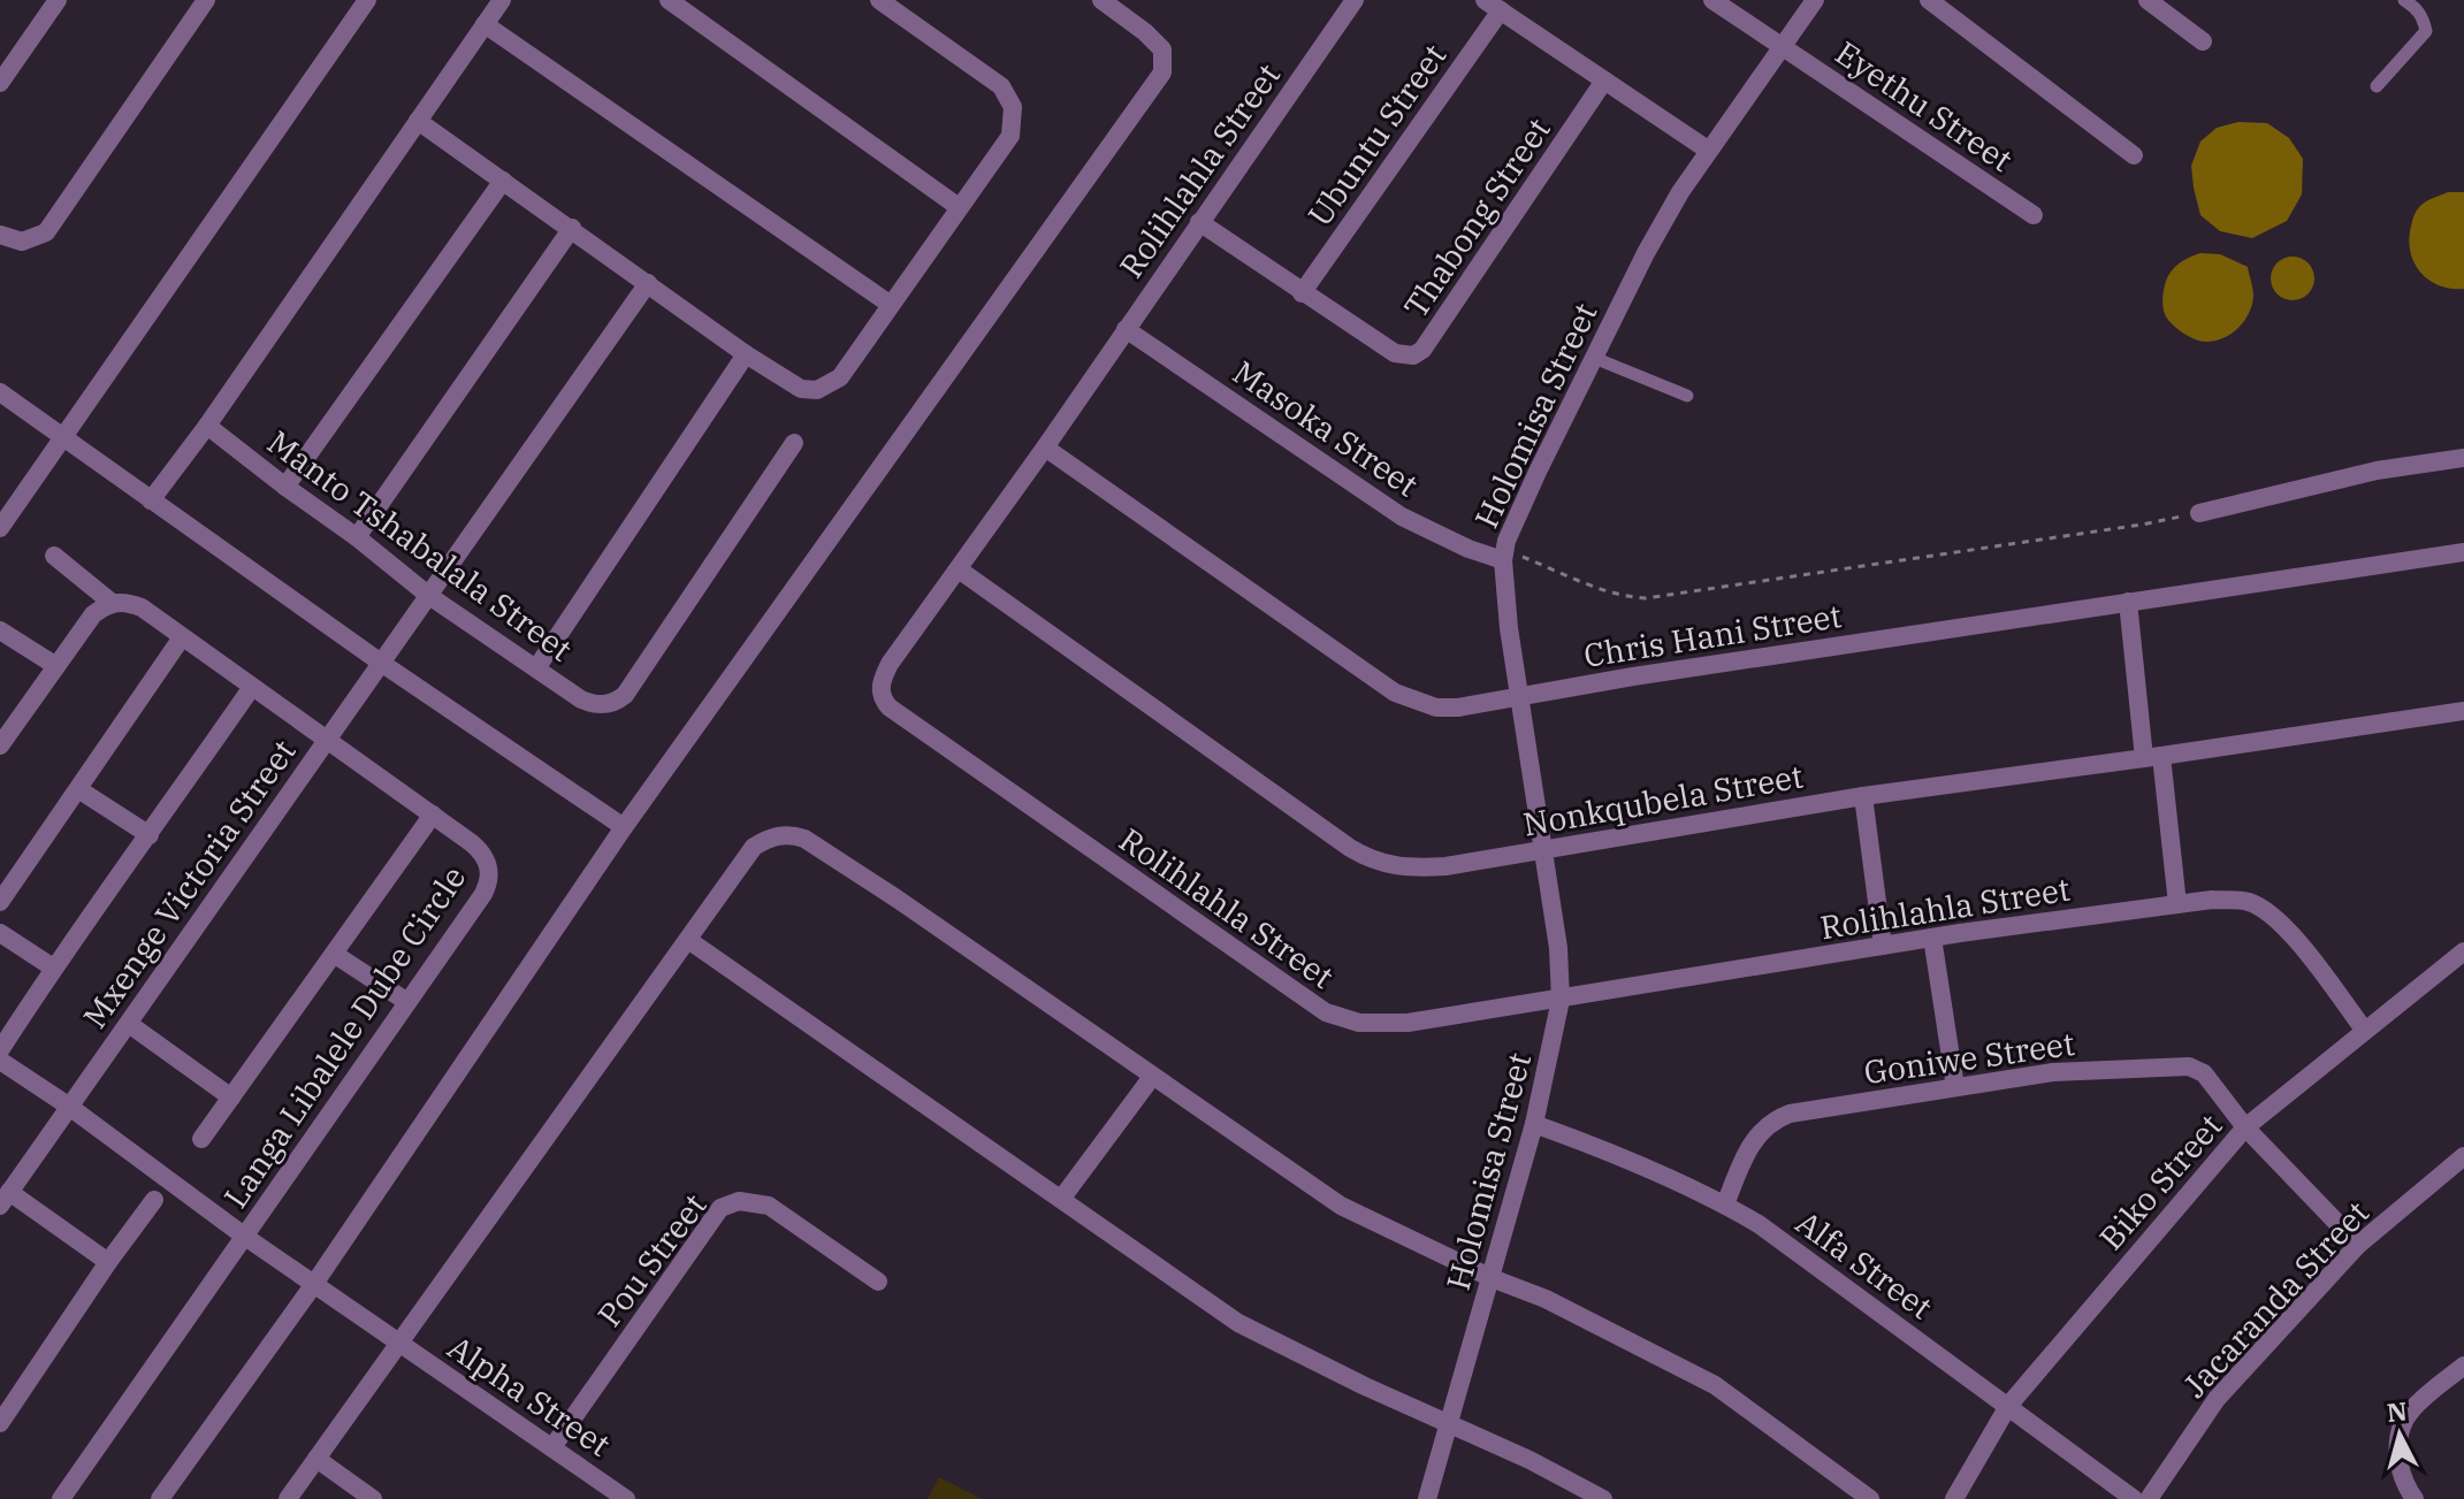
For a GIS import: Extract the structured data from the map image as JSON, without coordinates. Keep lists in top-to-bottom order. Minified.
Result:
{"streets":{"street":["Eyethu Street","Ubuntu Street","Rolihlahla Street","Thabong Street","Holomisa Street","Masoka Street","Manto Tshabalala Street","Chris Hani Street","Nonkqubela Street","Mxenge Victoria Street","Langa Libalele Dube Circle","Goniwe Street","Biko Street","Pou Street","Alfa Street","Jacaranda Street","Alpha Street"]},"crossings":[["Eyethu Street","Holomisa Street"],["Ubuntu Street","Thabong Street"],["Rolihlahla Street","Thabong Street"],["Rolihlahla Street","Holomisa Street"],["Rolihlahla Street","Masoka Street"],["Rolihlahla Street","Chris Hani Street"],["Rolihlahla Street","Nonkqubela Street"],["Rolihlahla Street","Biko Street"],["Holomisa Street","Masoka Street"],["Holomisa Street","Chris Hani Street"],["Holomisa Street","Nonkqubela Street"],["Holomisa Street","Alfa Street"],["Manto Tshabalala Street","Mxenge Victoria Street"],["Mxenge Victoria Street","Langa Libalele Dube Circle"],["Mxenge Victoria Street","Alpha Street"],["Langa Libalele Dube Circle","Alpha Street"],["Goniwe Street","Biko Street"],["Goniwe Street","Alfa Street"],["Biko Street","Alfa Street"],["Pou Street","Alpha Street"]],"north":"top"}
